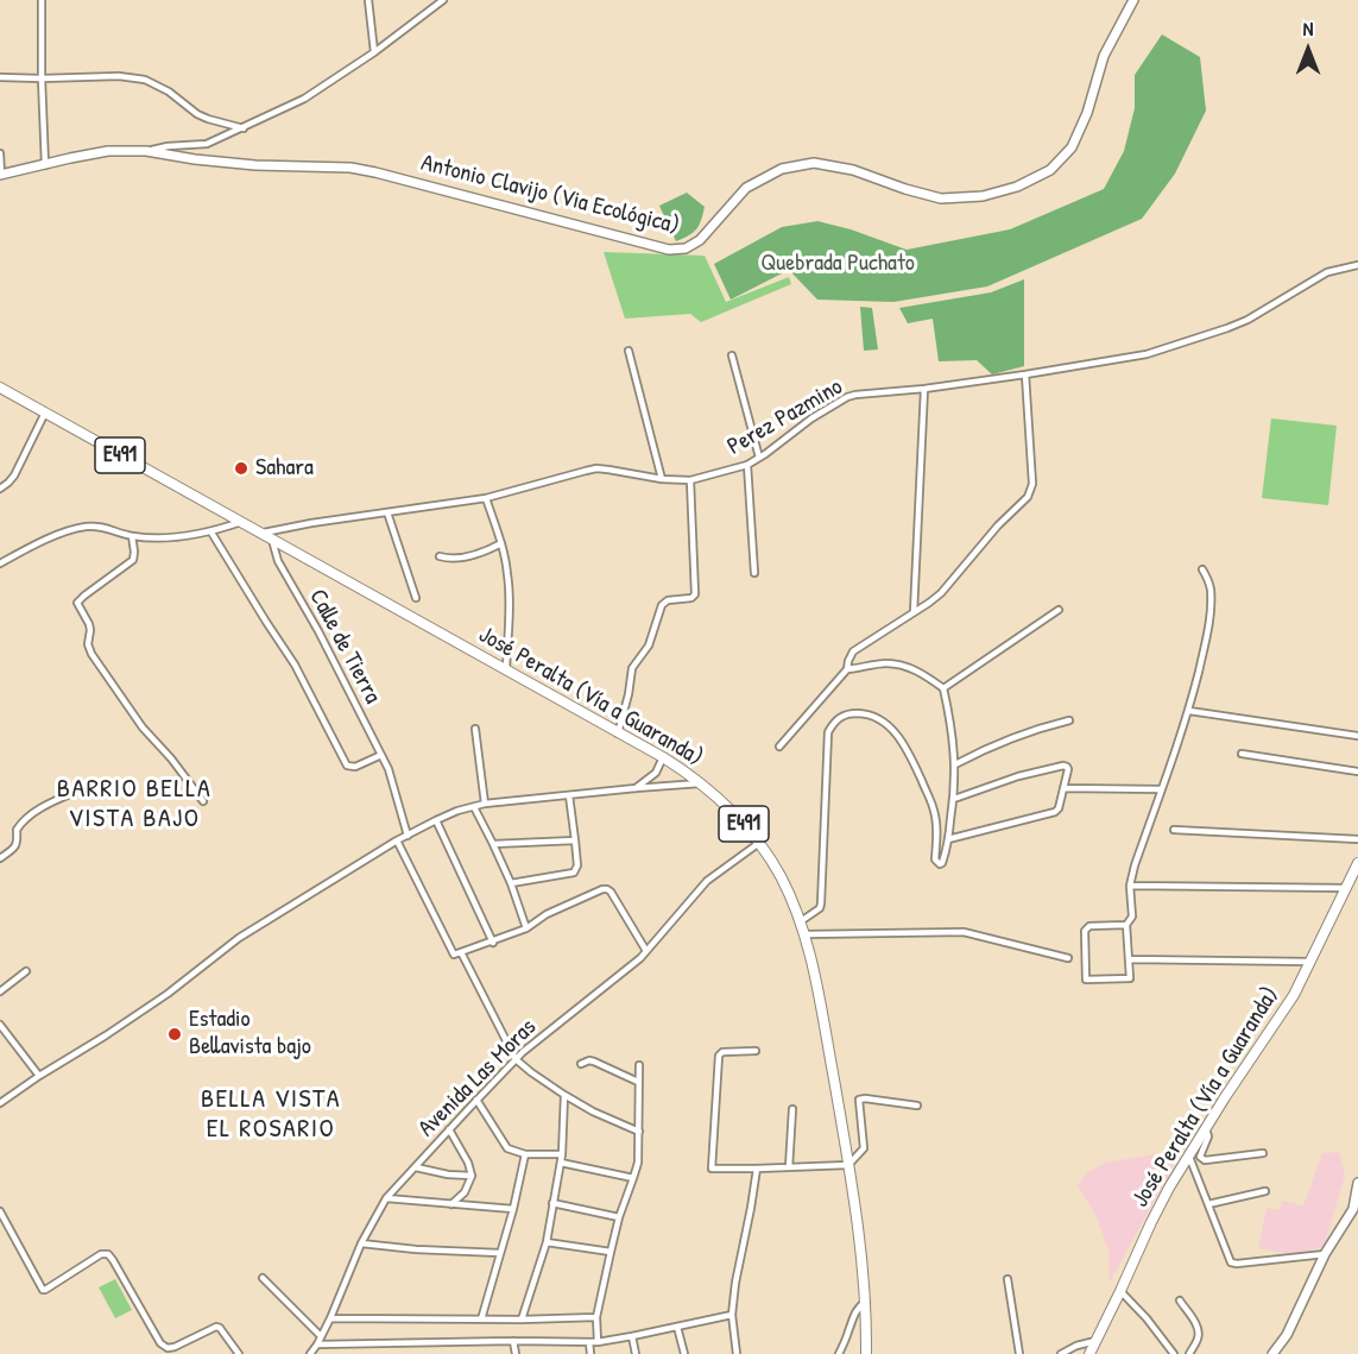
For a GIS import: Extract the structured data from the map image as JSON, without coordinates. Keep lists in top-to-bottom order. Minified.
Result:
{"streets":{"highway":["E491","José Peralta (Vía a Guaranda)"],"main road":["Antonio Clavijo (Via Ecológica)"],"street":["Perez Pazmino","Calle de Tierra","Avenida Las Moras"]},"crossings":[["Perez Pazmino","José Peralta (Vía a Guaranda)"],["Calle de Tierra","José Peralta (Vía a Guaranda)"],["José Peralta (Vía a Guaranda)","Avenida Las Moras"]],"districts":["BARRIO BELLA VISTA BAJO","BELLA VISTA EL ROSARIO"],"parks":["Quebrada Puchato"],"places":["Sahara","Estadio Bellavista bajo"],"north":"top"}
